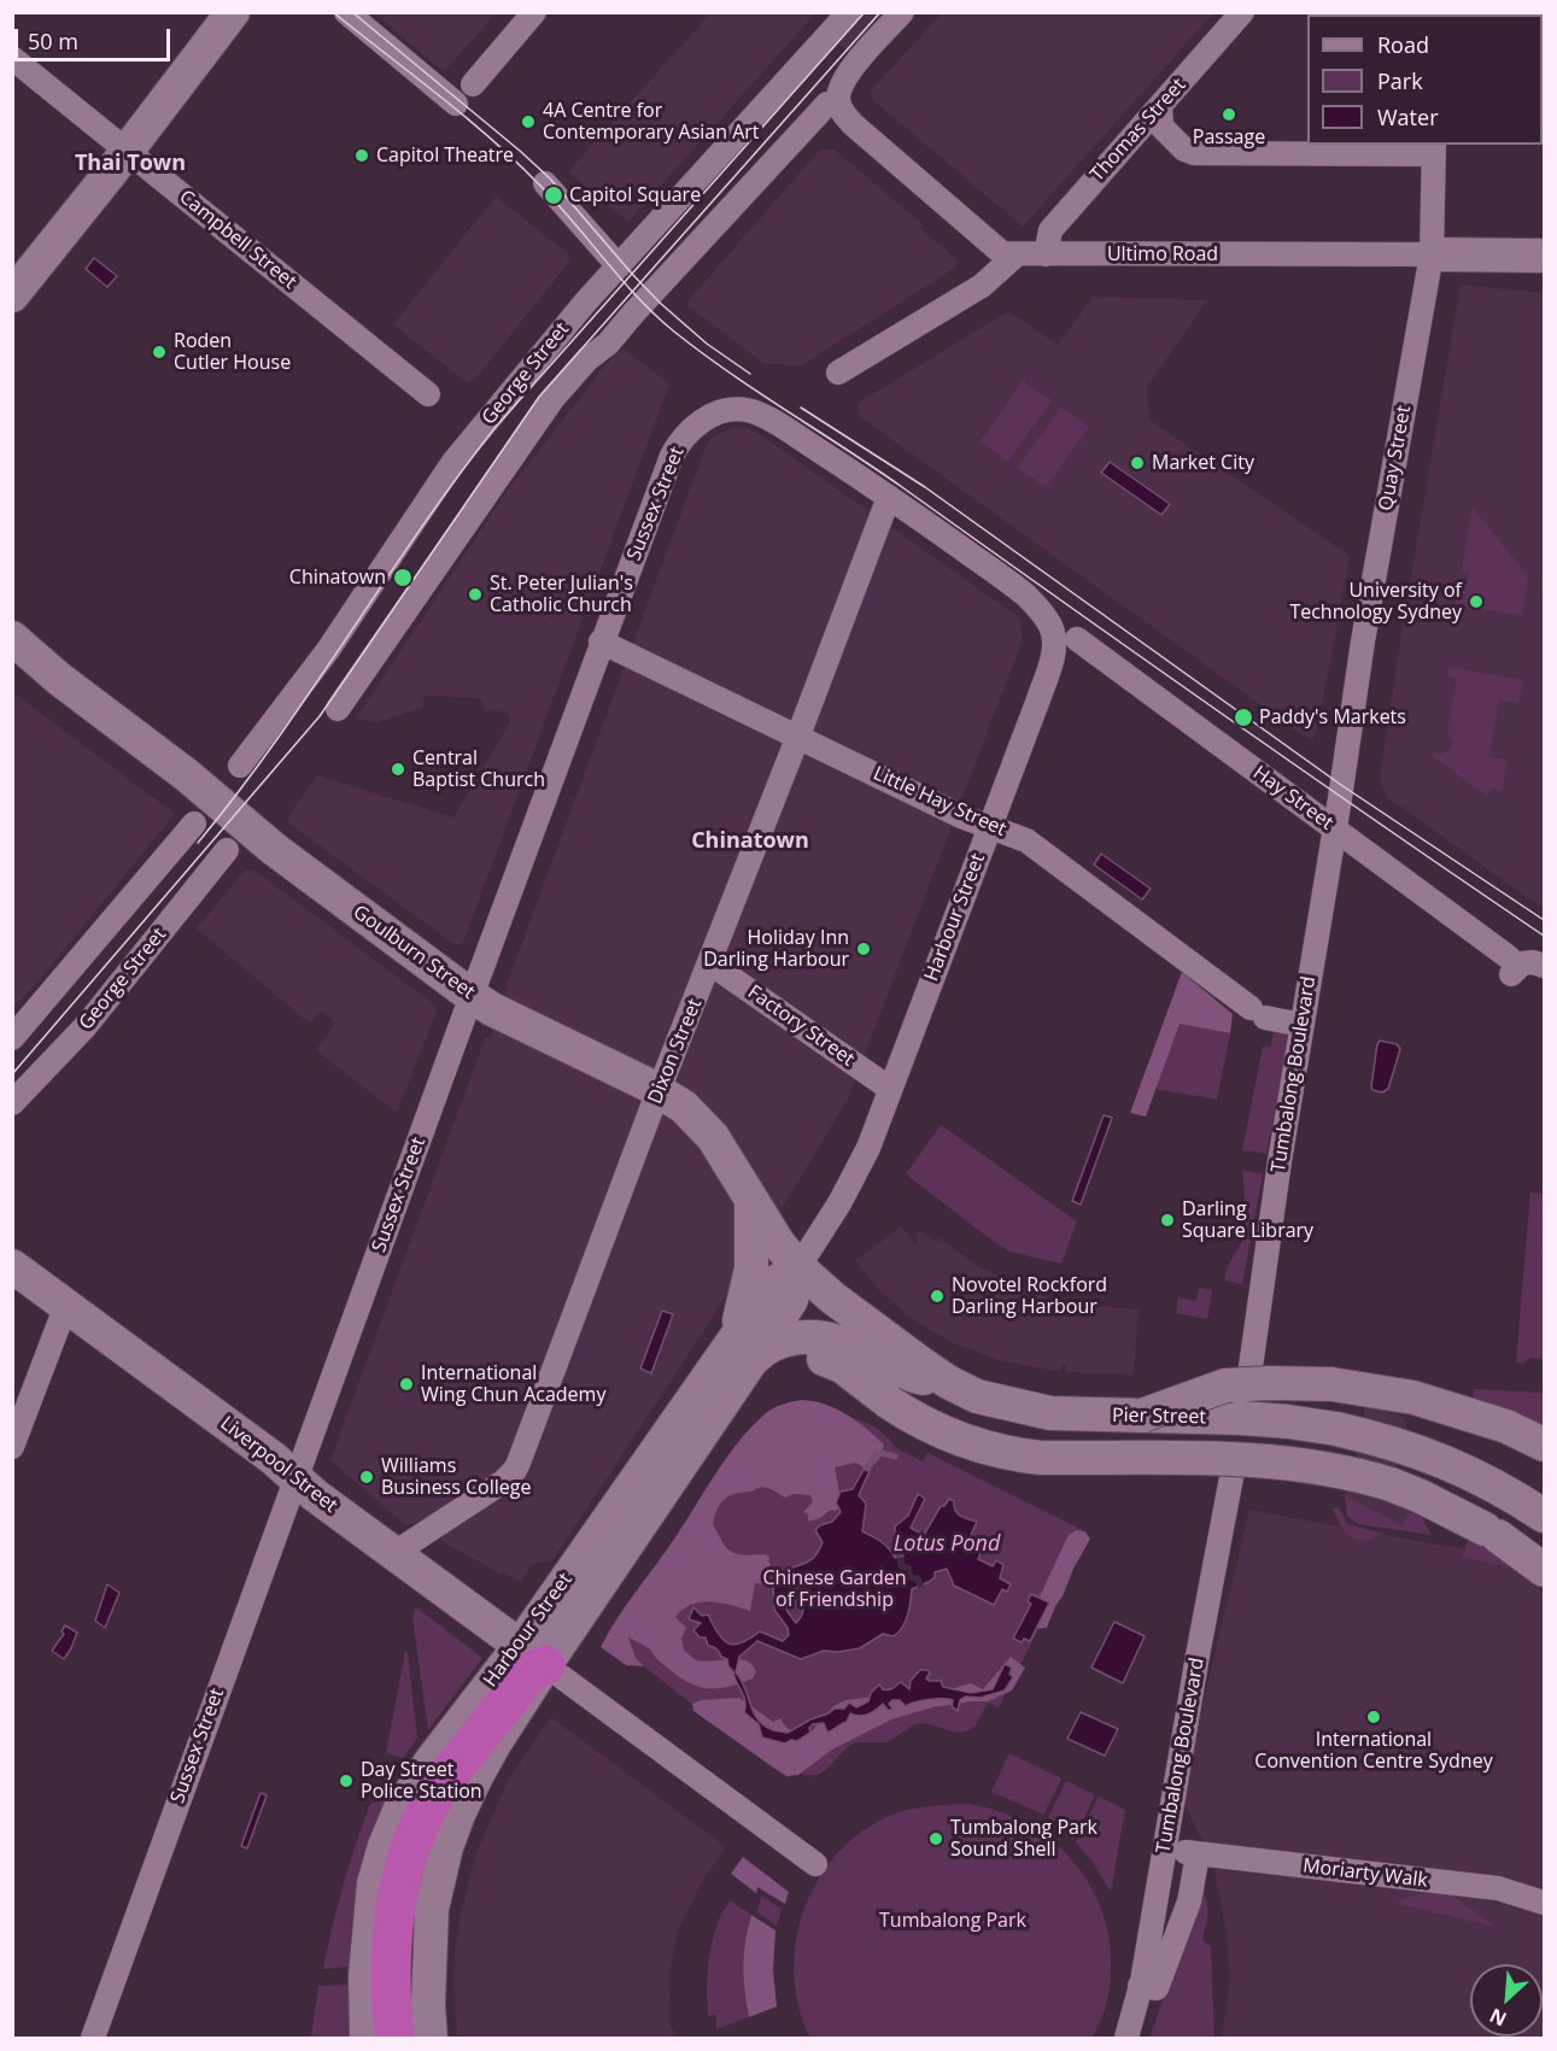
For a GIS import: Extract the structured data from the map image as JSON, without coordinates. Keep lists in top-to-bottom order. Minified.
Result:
{"streets":{"main road":["Ultimo Road","Harbour Street","Goulburn Street","Pier Street","Liverpool Street"],"street":["Thomas Street","Campbell Street","George Street","Quay Street","Sussex Street","Hay Street","Little Hay Street","Factory Street","Dixon Street","Tumbalong Boulevard","Moriarty Walk"]},"crossings":[["Thomas Street","Ultimo Road"],["Ultimo Road","George Street"],["Ultimo Road","Quay Street"],["Quay Street","Tumbalong Boulevard"],["Sussex Street","Little Hay Street"],["Sussex Street","Harbour Street"],["Sussex Street","Goulburn Street"],["Sussex Street","Dixon Street"],["Sussex Street","Liverpool Street"],["Hay Street","Tumbalong Boulevard"],["Little Hay Street","Harbour Street"],["Little Hay Street","Dixon Street"],["Little Hay Street","Tumbalong Boulevard"],["Harbour Street","Goulburn Street"],["Harbour Street","Factory Street"],["Harbour Street","Dixon Street"],["Harbour Street","Pier Street"],["Harbour Street","Liverpool Street"],["Goulburn Street","Dixon Street"],["Goulburn Street","Pier Street"],["Factory Street","Dixon Street"],["Dixon Street","Liverpool Street"],["Tumbalong Boulevard","Moriarty Walk"]],"districts":["Thai Town","Chinatown"],"water":["Lotus Pond"],"parks":["Chinese Garden of Friendship","Tumbalong Park"],"places":["Passage","4A Centre for Contemporary Asian Art","Capitol Theatre","Capitol Square","Roden Cutler House","Market City","Chinatown","St. Peter Julian's Catholic Church","University of Technology Sydney","Paddy's Markets","Central Baptist Church","Holiday Inn Darling Harbour","Darling Square Library","Novotel Rockford Darling Harbour","International Wing Chun Academy","Williams Business College","International Convention Centre Sydney","Day Street Police Station","Tumbalong Park Sound Shell"],"legend":["Road","Park","Water"],"scale_bar":"50 m","north":"bottom left"}
